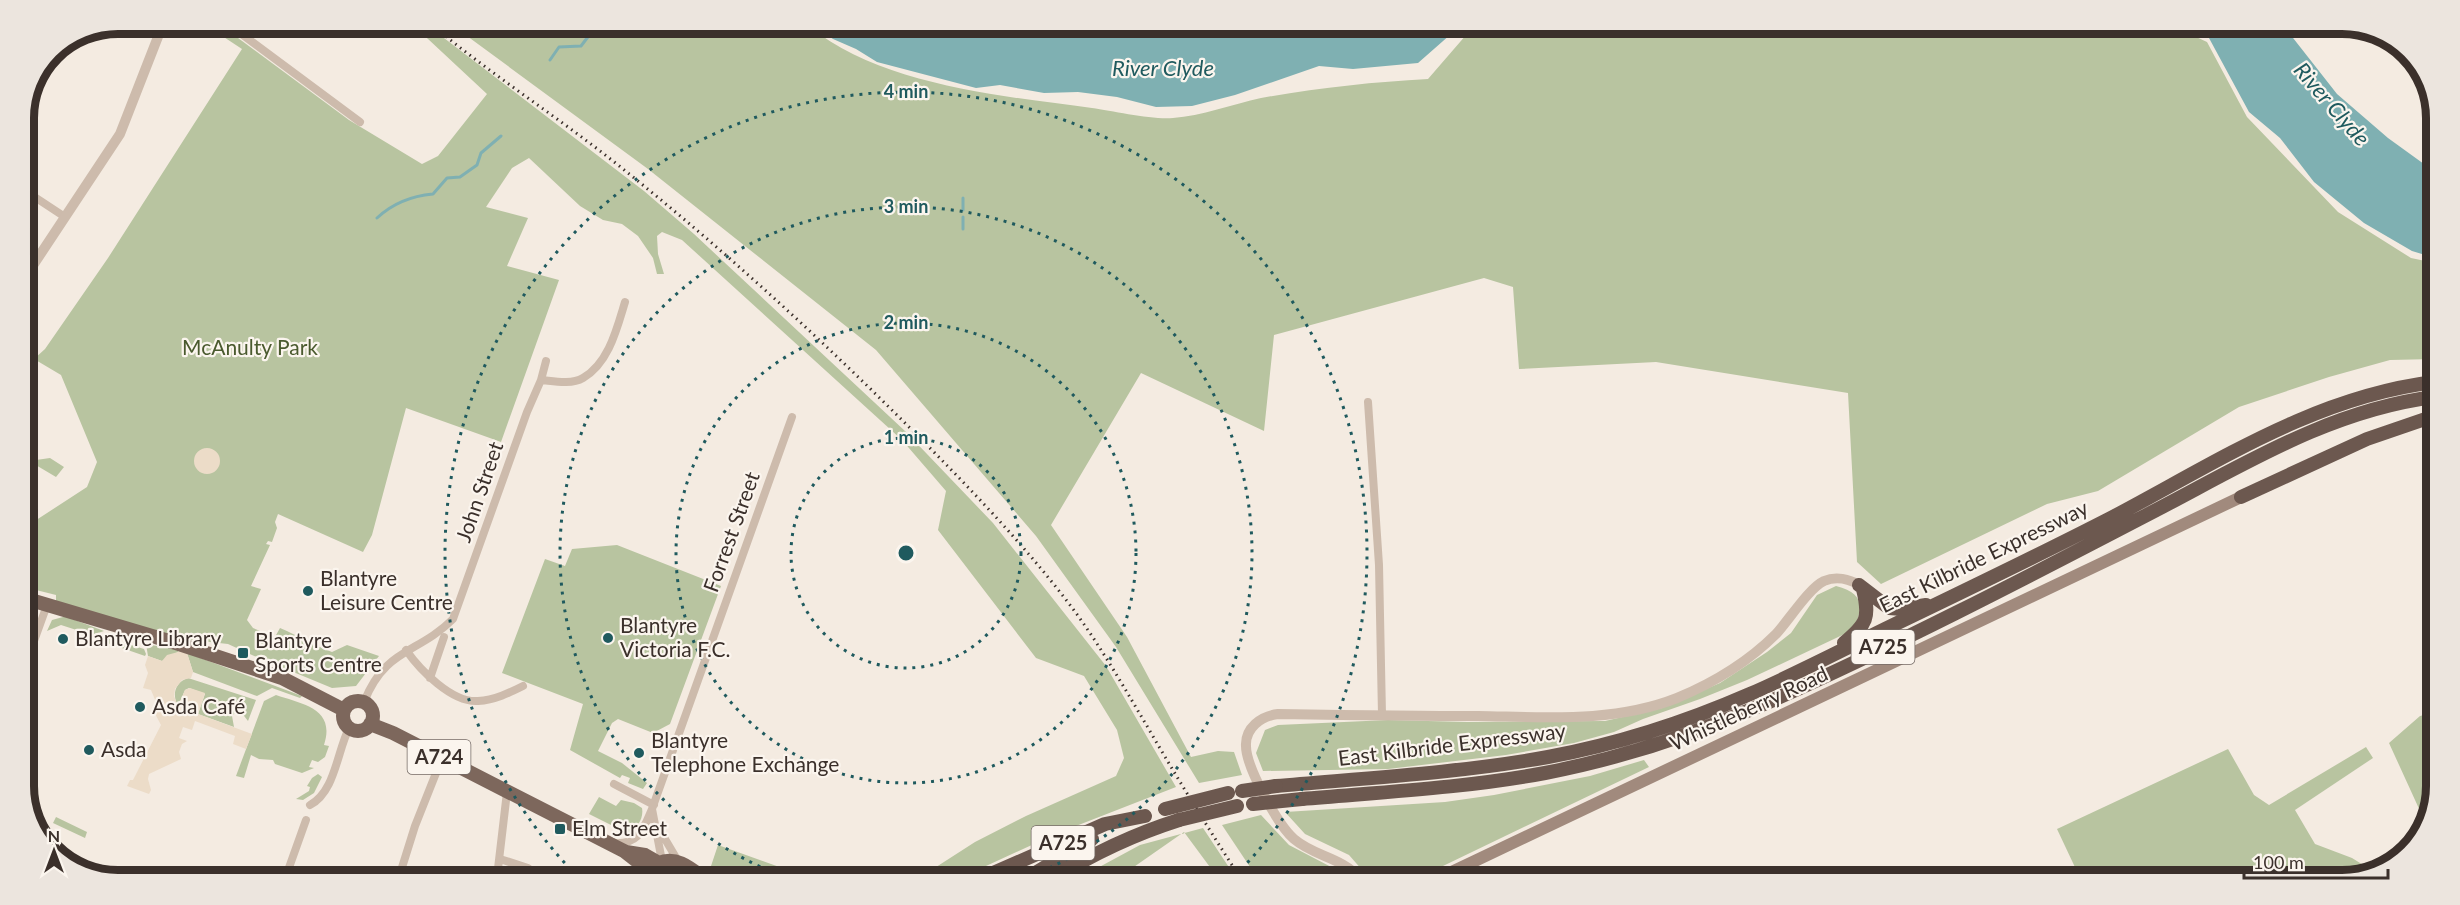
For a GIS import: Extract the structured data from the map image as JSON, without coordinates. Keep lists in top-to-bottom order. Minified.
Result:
{"streets":{"highway":["East Kilbride Expressway","A725"],"main road":["Whistleberry Road","A724"],"street":["John Street","Forrest Street"]},"crossings":[["John Street","A724"],["Forrest Street","A724"],["East Kilbride Expressway","A725"]],"water":["River Clyde"],"parks":["McAnulty Park"],"places":{"other":["Blantyre Leisure Centre","Blantyre Victoria F.C.","Blantyre Library","Asda Café","Asda","Blantyre Telephone Exchange"],"transit":["Blantyre Sports Centre","Elm Street"]},"scale_bar":"100 m","north":"top","rings":["4 min","3 min","2 min","1 min"]}
